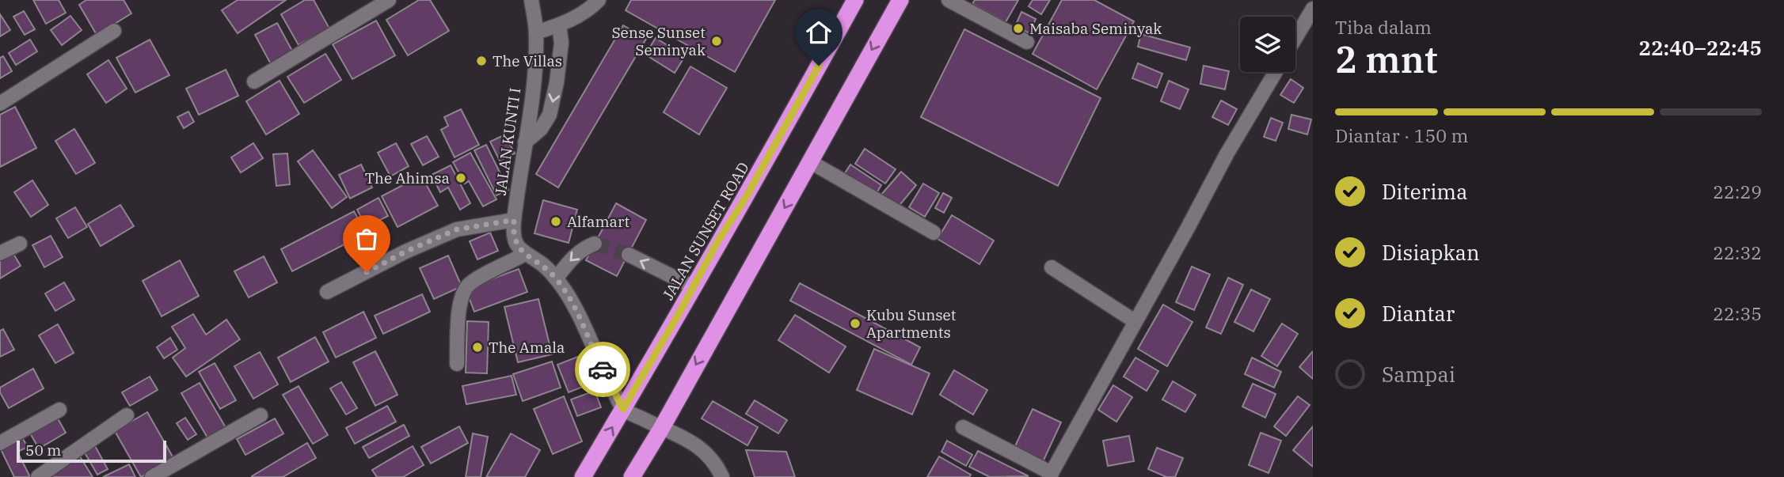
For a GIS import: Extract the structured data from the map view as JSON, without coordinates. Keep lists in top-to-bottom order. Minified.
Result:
{"streets":{"highway":["JALAN SUNSET ROAD"],"street":["JALAN KUNTI I"]},"crossings":[["JALAN KUNTI I","JALAN SUNSET ROAD"]],"places":["Maisaba Seminyak","Sense Sunset Seminyak","The Villas","The Ahimsa","Alfamart","Kubu Sunset Apartments","The Amala"],"scale_bar":"50 m","page":{"heading":["2 mnt","Tiba dalam","22:40–22:45"],"bar":"Diantar · 150 m","list":[["Diterima","22:29"],["Disiapkan","22:32"],["Diantar","22:35"],"Sampai"],"scale":"50 m"}}
